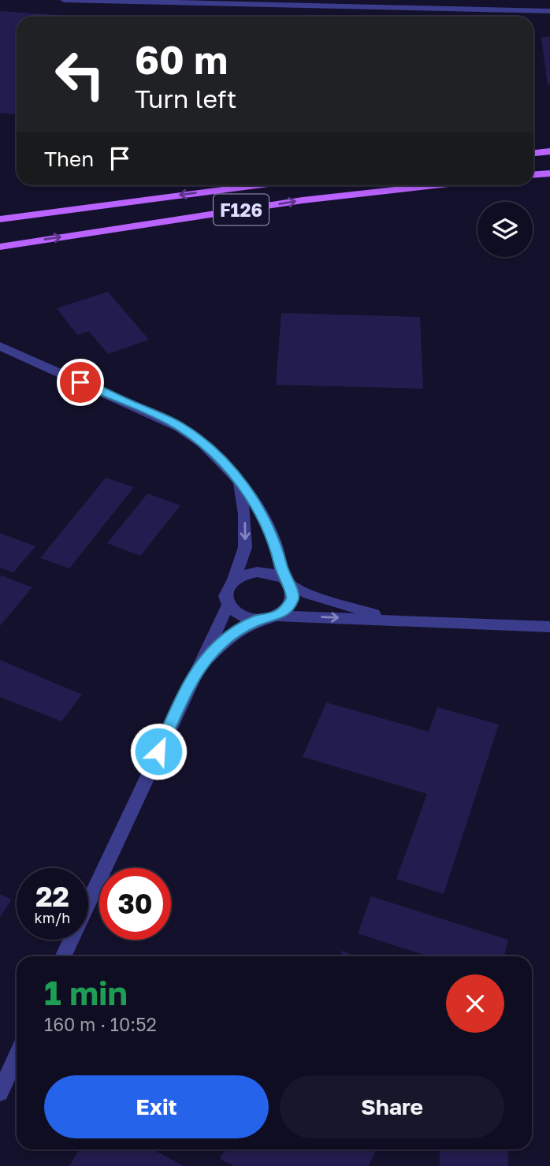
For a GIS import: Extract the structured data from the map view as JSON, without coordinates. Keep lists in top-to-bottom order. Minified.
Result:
{"streets":{"main road":["F126"]},"page":{"turn":["60 m","Turn left"],"then":"Then","speed":"22 km/h","limit":"30","heading":["1 min","160 m · 10:52"],"buttons":["Exit","Share"]}}
